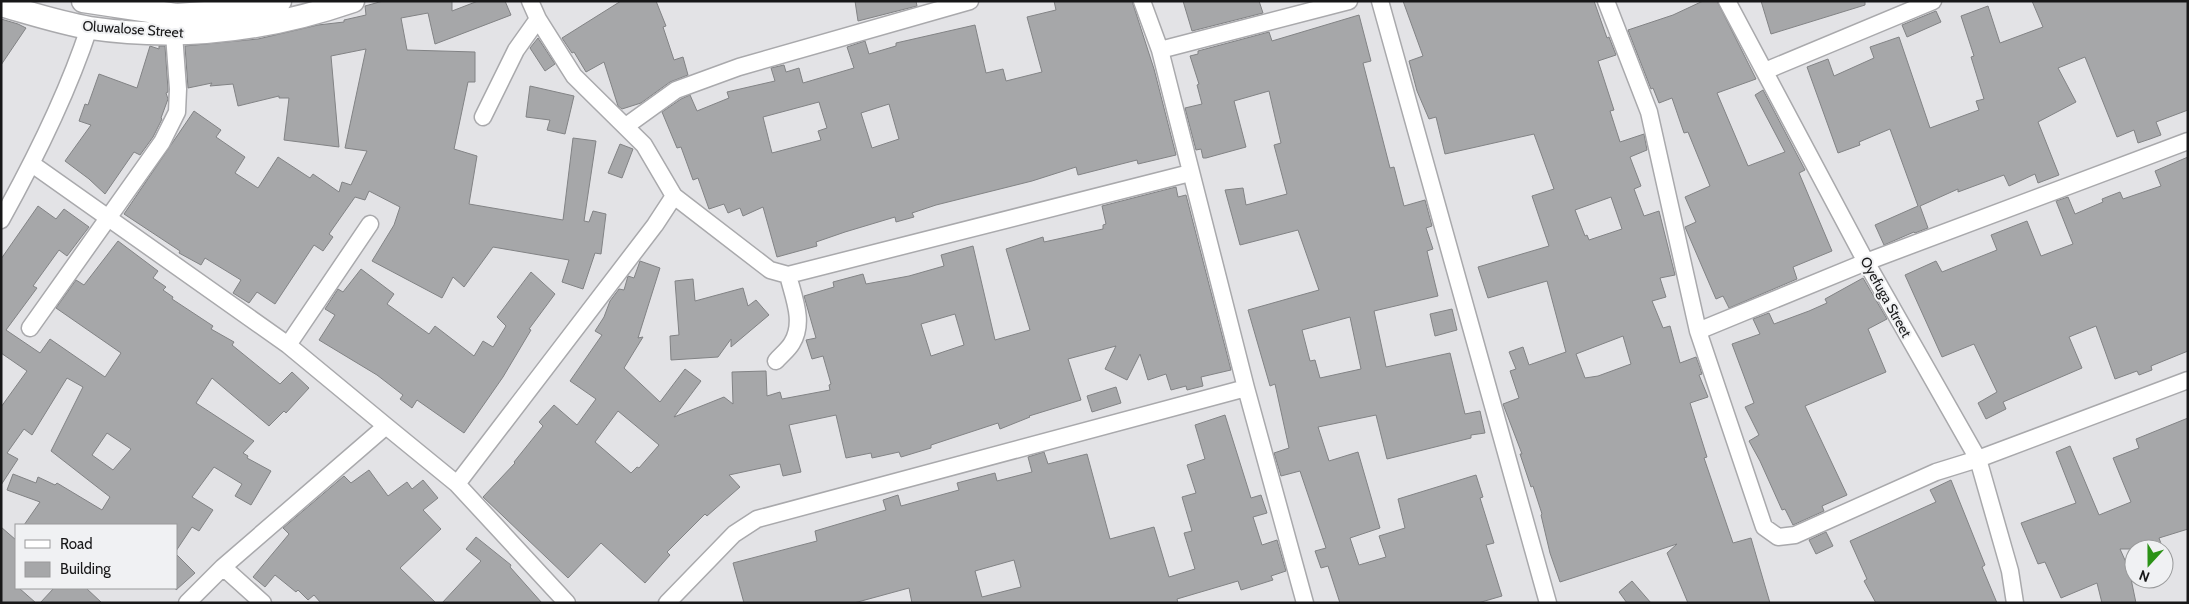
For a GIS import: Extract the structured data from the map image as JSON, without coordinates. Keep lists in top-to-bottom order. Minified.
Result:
{"streets":{"street":["Oluwalose Street","Oyefuga Street"]},"legend":["Road","Building"],"north":"bottom"}
